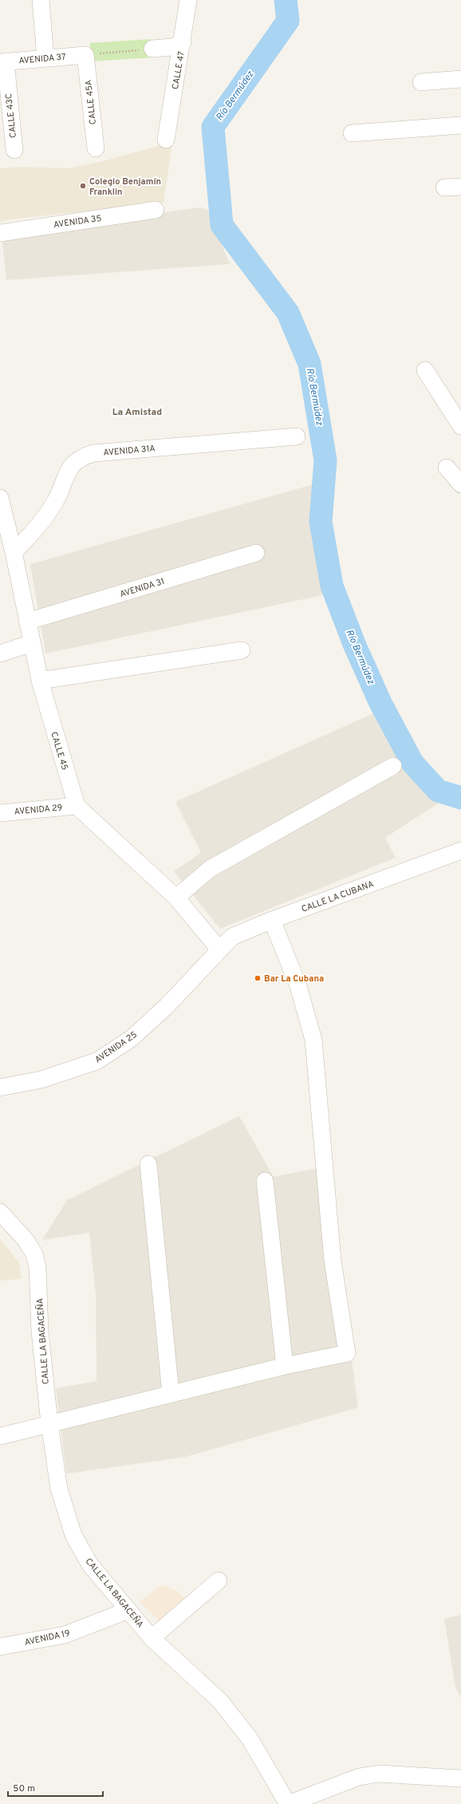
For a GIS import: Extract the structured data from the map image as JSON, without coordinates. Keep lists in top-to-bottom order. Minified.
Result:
{"streets":{"street":["AVENIDA 37","CALLE 47","CALLE 45A","CALLE 43C","AVENIDA 35","AVENIDA 31A","AVENIDA 31","CALLE 45","AVENIDA 29","CALLE LA CUBANA","AVENIDA 25","CALLE LA BAGACEÑA","AVENIDA 19"]},"crossings":[["AVENIDA 37","CALLE 45A"],["AVENIDA 37","CALLE 43C"],["AVENIDA 31A","CALLE 45"],["AVENIDA 31","CALLE 45"],["CALLE 45","AVENIDA 29"],["CALLE LA CUBANA","AVENIDA 25"],["CALLE LA BAGACEÑA","AVENIDA 19"]],"districts":["La Amistad"],"water":["Río Bermúdez"],"places":["Colegio Benjamín Franklin","Bar La Cubana"],"scale_bar":"50 m"}
